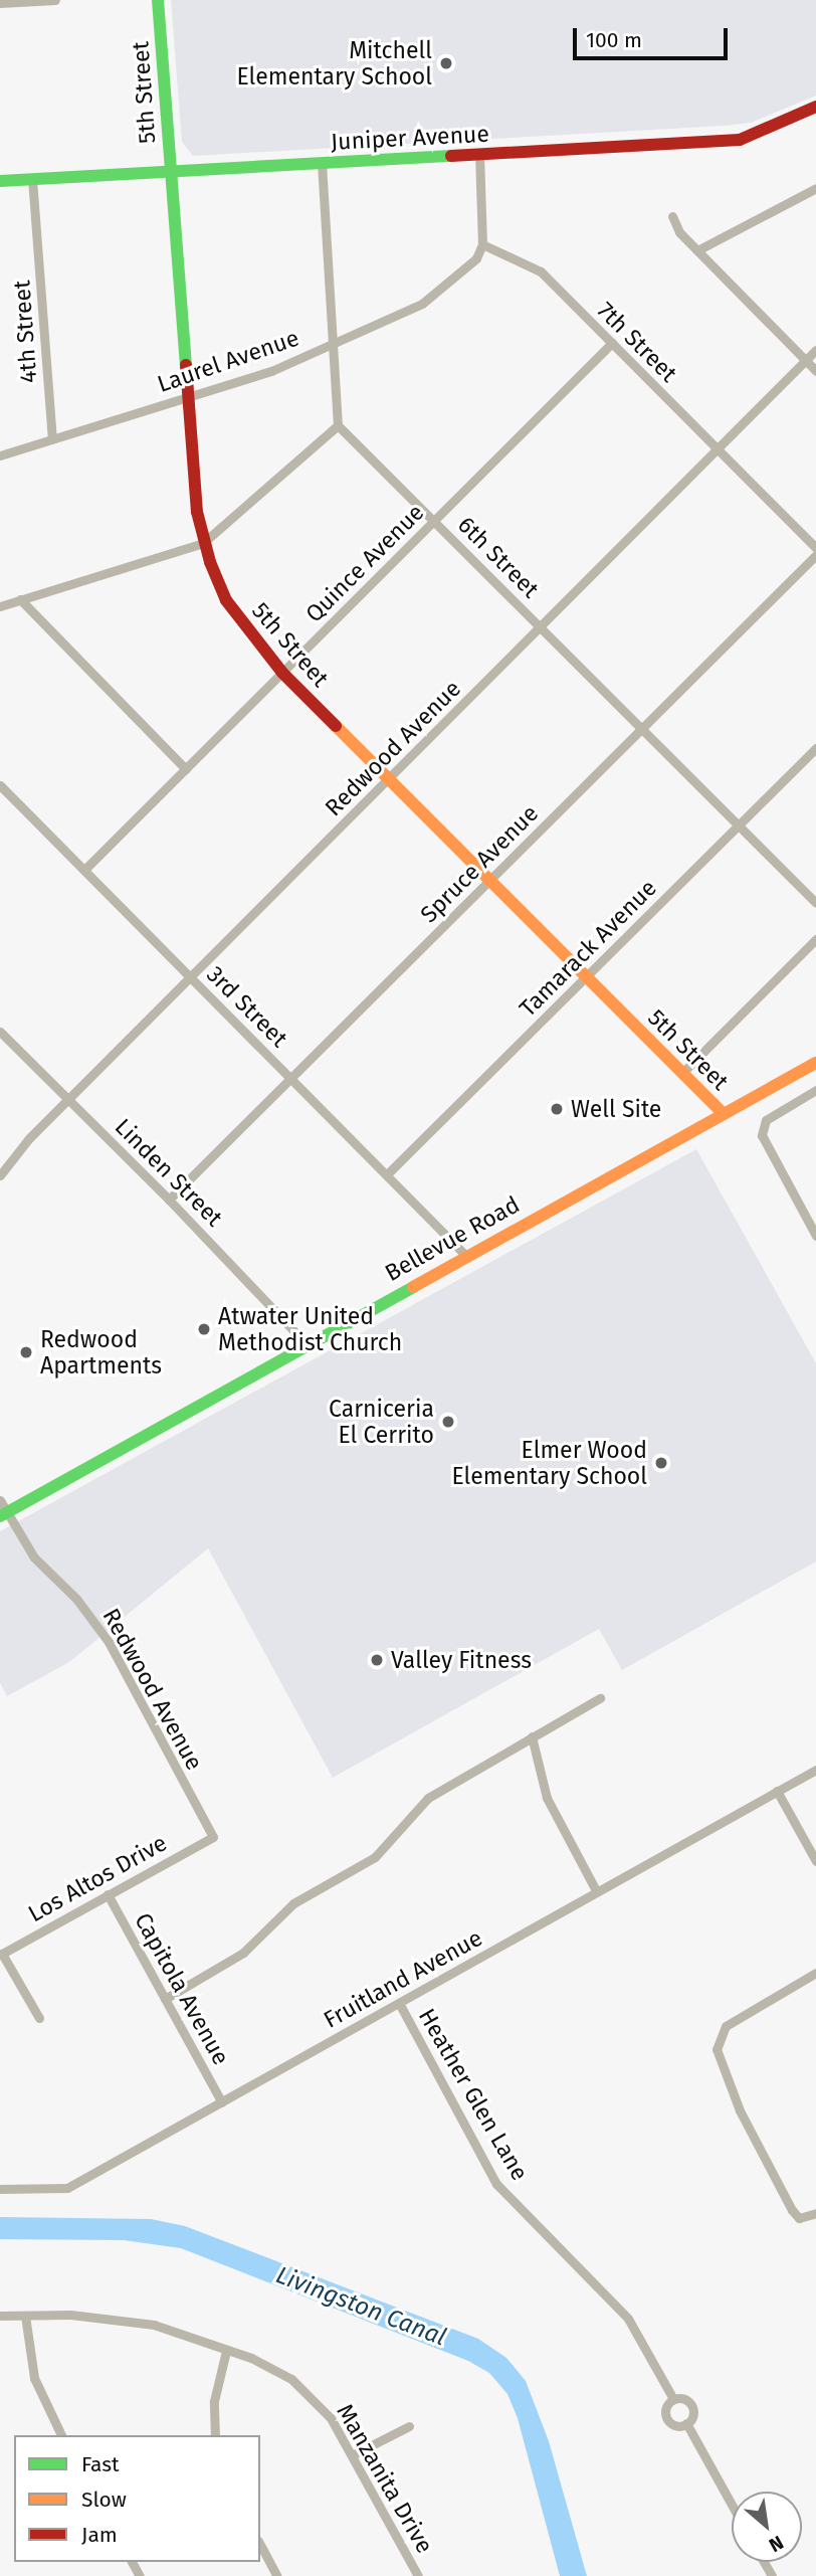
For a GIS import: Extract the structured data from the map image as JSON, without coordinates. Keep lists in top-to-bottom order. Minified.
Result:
{"streets":{"street":["5th Street","Juniper Avenue","4th Street","7th Street","Laurel Avenue","6th Street","Quince Avenue","Redwood Avenue","Spruce Avenue","Tamarack Avenue","3rd Street","Linden Street","Bellevue Road","Los Altos Drive","Fruitland Avenue","Capitola Avenue","Heather Glen Lane","Manzanita Drive"]},"crossings":[["5th Street","Juniper Avenue"],["5th Street","Laurel Avenue"],["5th Street","Quince Avenue"],["5th Street","Redwood Avenue"],["5th Street","Spruce Avenue"],["5th Street","Tamarack Avenue"],["5th Street","Bellevue Road"],["Juniper Avenue","4th Street"],["4th Street","Laurel Avenue"],["7th Street","Laurel Avenue"],["7th Street","Quince Avenue"],["7th Street","Redwood Avenue"],["6th Street","Quince Avenue"],["6th Street","Redwood Avenue"],["6th Street","Spruce Avenue"],["6th Street","Tamarack Avenue"],["Quince Avenue","3rd Street"],["Redwood Avenue","3rd Street"],["Redwood Avenue","Linden Street"],["Redwood Avenue","Bellevue Road"],["Redwood Avenue","Los Altos Drive"],["Spruce Avenue","3rd Street"],["Spruce Avenue","Linden Street"],["Tamarack Avenue","3rd Street"],["3rd Street","Bellevue Road"],["Linden Street","Bellevue Road"],["Los Altos Drive","Capitola Avenue"],["Fruitland Avenue","Capitola Avenue"],["Fruitland Avenue","Heather Glen Lane"]],"water":["Livingston Canal"],"places":["Mitchell Elementary School","Well Site","Atwater United Methodist Church","Redwood Apartments","Carniceria El Cerrito","Elmer Wood Elementary School","Valley Fitness"],"legend":["Fast","Slow","Jam"],"scale_bar":"100 m","north":"bottom right"}
